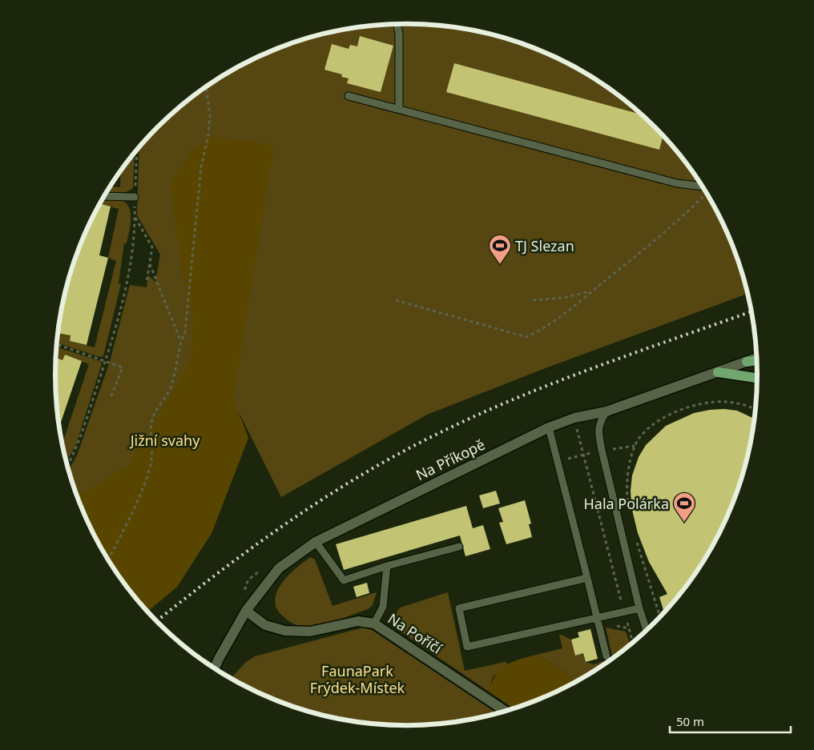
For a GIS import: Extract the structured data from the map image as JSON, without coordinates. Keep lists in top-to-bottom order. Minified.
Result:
{"streets":{"street":["Na Příkopě","Na Poříčí"]},"crossings":[["Na Příkopě","Na Poříčí"]],"parks":["Jižní svahy","FaunaPark Frýdek-Místek"],"places":{"sports":["TJ Slezan","Hala Polárka"]},"scale_bar":"50 m"}
